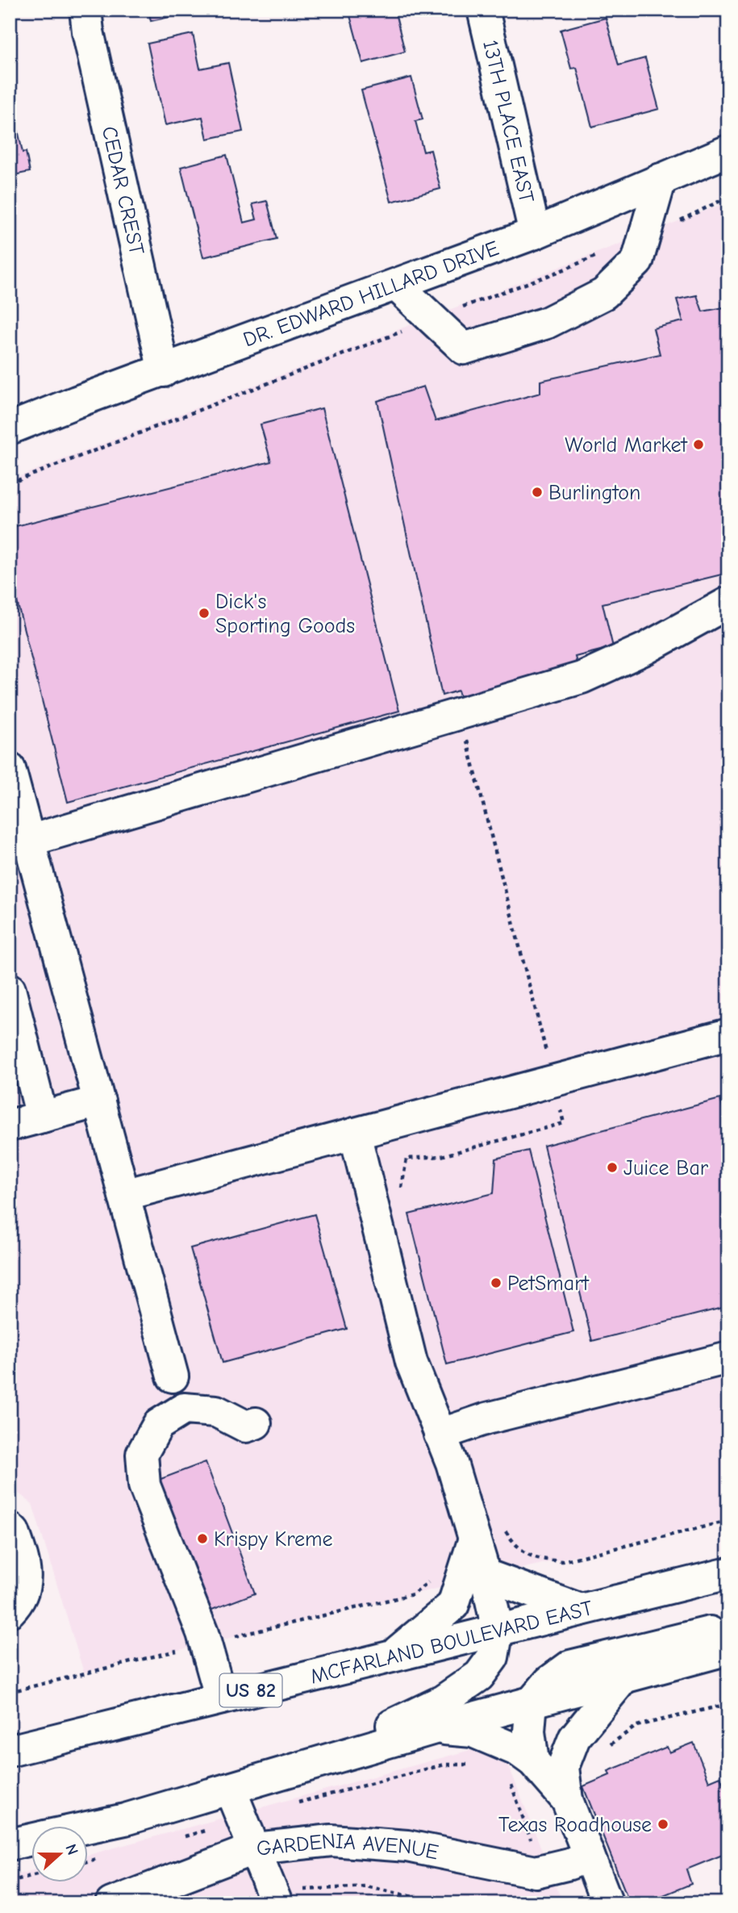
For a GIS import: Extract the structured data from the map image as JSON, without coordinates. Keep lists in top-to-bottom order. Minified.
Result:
{"streets":{"main road":["13TH PLACE EAST","CEDAR CREST","DR. EDWARD HILLARD DRIVE","MCFARLAND BOULEVARD EAST","US 82","GARDENIA AVENUE"]},"crossings":[["13TH PLACE EAST","DR. EDWARD HILLARD DRIVE"],["CEDAR CREST","DR. EDWARD HILLARD DRIVE"]],"places":["World Market","Burlington","Dick's Sporting Goods","Juice Bar","PetSmart","Krispy Kreme","Texas Roadhouse"],"north":"right"}
